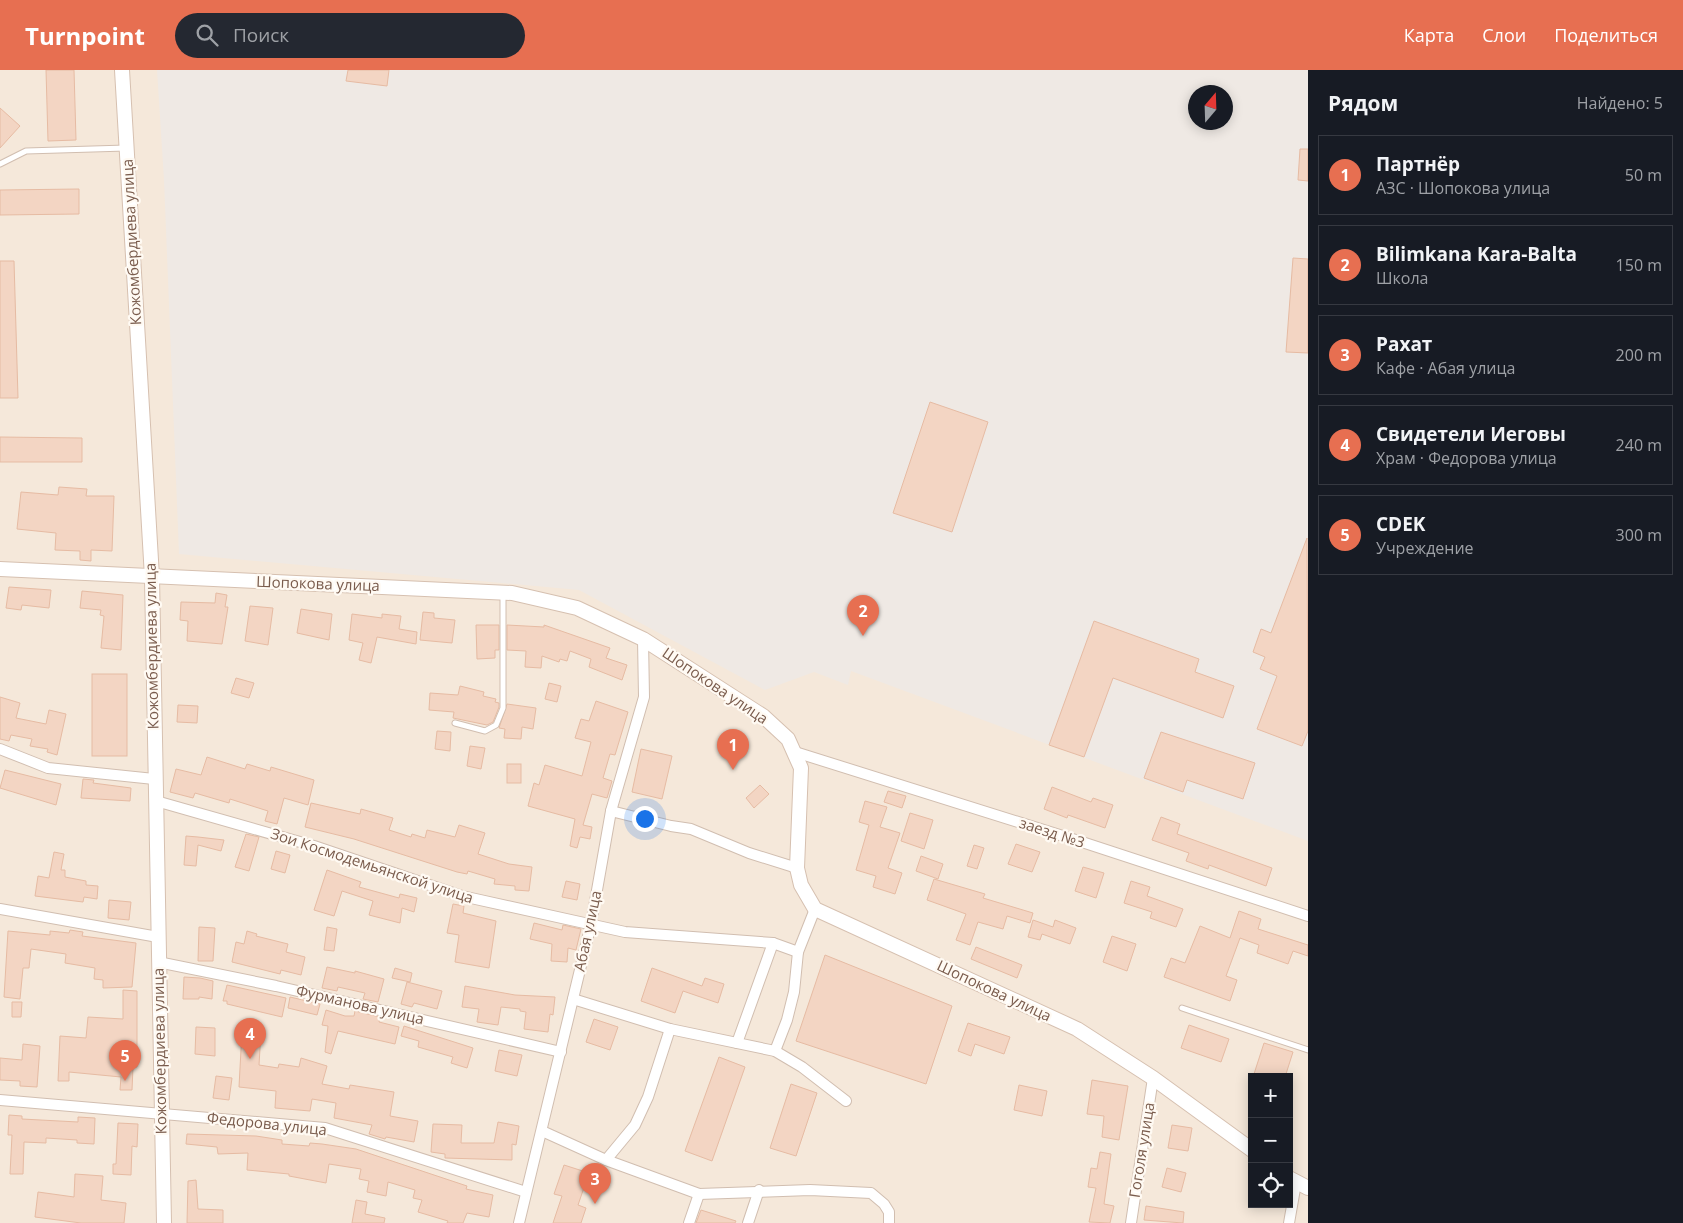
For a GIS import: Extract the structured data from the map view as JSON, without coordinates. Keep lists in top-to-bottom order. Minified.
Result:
{"streets":{"street":["Кожомбердиева улица","Шопокова улица","заезд №3","Зои Космодемьянской улица","Абая улица","Фурманова улица","Федорова улица","Гоголя улица"]},"crossings":[["Кожомбердиева улица","Шопокова улица"],["Кожомбердиева улица","Зои Космодемьянской улица"],["Кожомбердиева улица","Фурманова улица"],["Кожомбердиева улица","Федорова улица"],["Шопокова улица","заезд №3"],["Шопокова улица","Абая улица"],["Шопокова улица","Гоголя улица"],["Зои Космодемьянской улица","Абая улица"],["Абая улица","Фурманова улица"],["Абая улица","Федорова улица"]],"north":"top","page":{"header":"Turnpoint","search":"Поиск","nav":["Карта","Слои","Поделиться"],"heading":["Рядом","Найдено: 5"],"list":[{"mark":"1","name":"Партнёр","note":"АЗС · Шопокова улица","value":"50 m"},{"mark":"2","name":"Bilimkana Kara-Balta","note":"Школа","value":"150 m"},{"mark":"3","name":"Рахат","note":"Кафе · Абая улица","value":"200 m"},{"mark":"4","name":"Свидетели Иеговы","note":"Храм · Федорова улица","value":"240 m"},{"mark":"5","name":"CDEK","note":"Учреждение","value":"300 m"}],"pins":["2","1","4","5","3"],"map_buttons":["+","−"]}}
